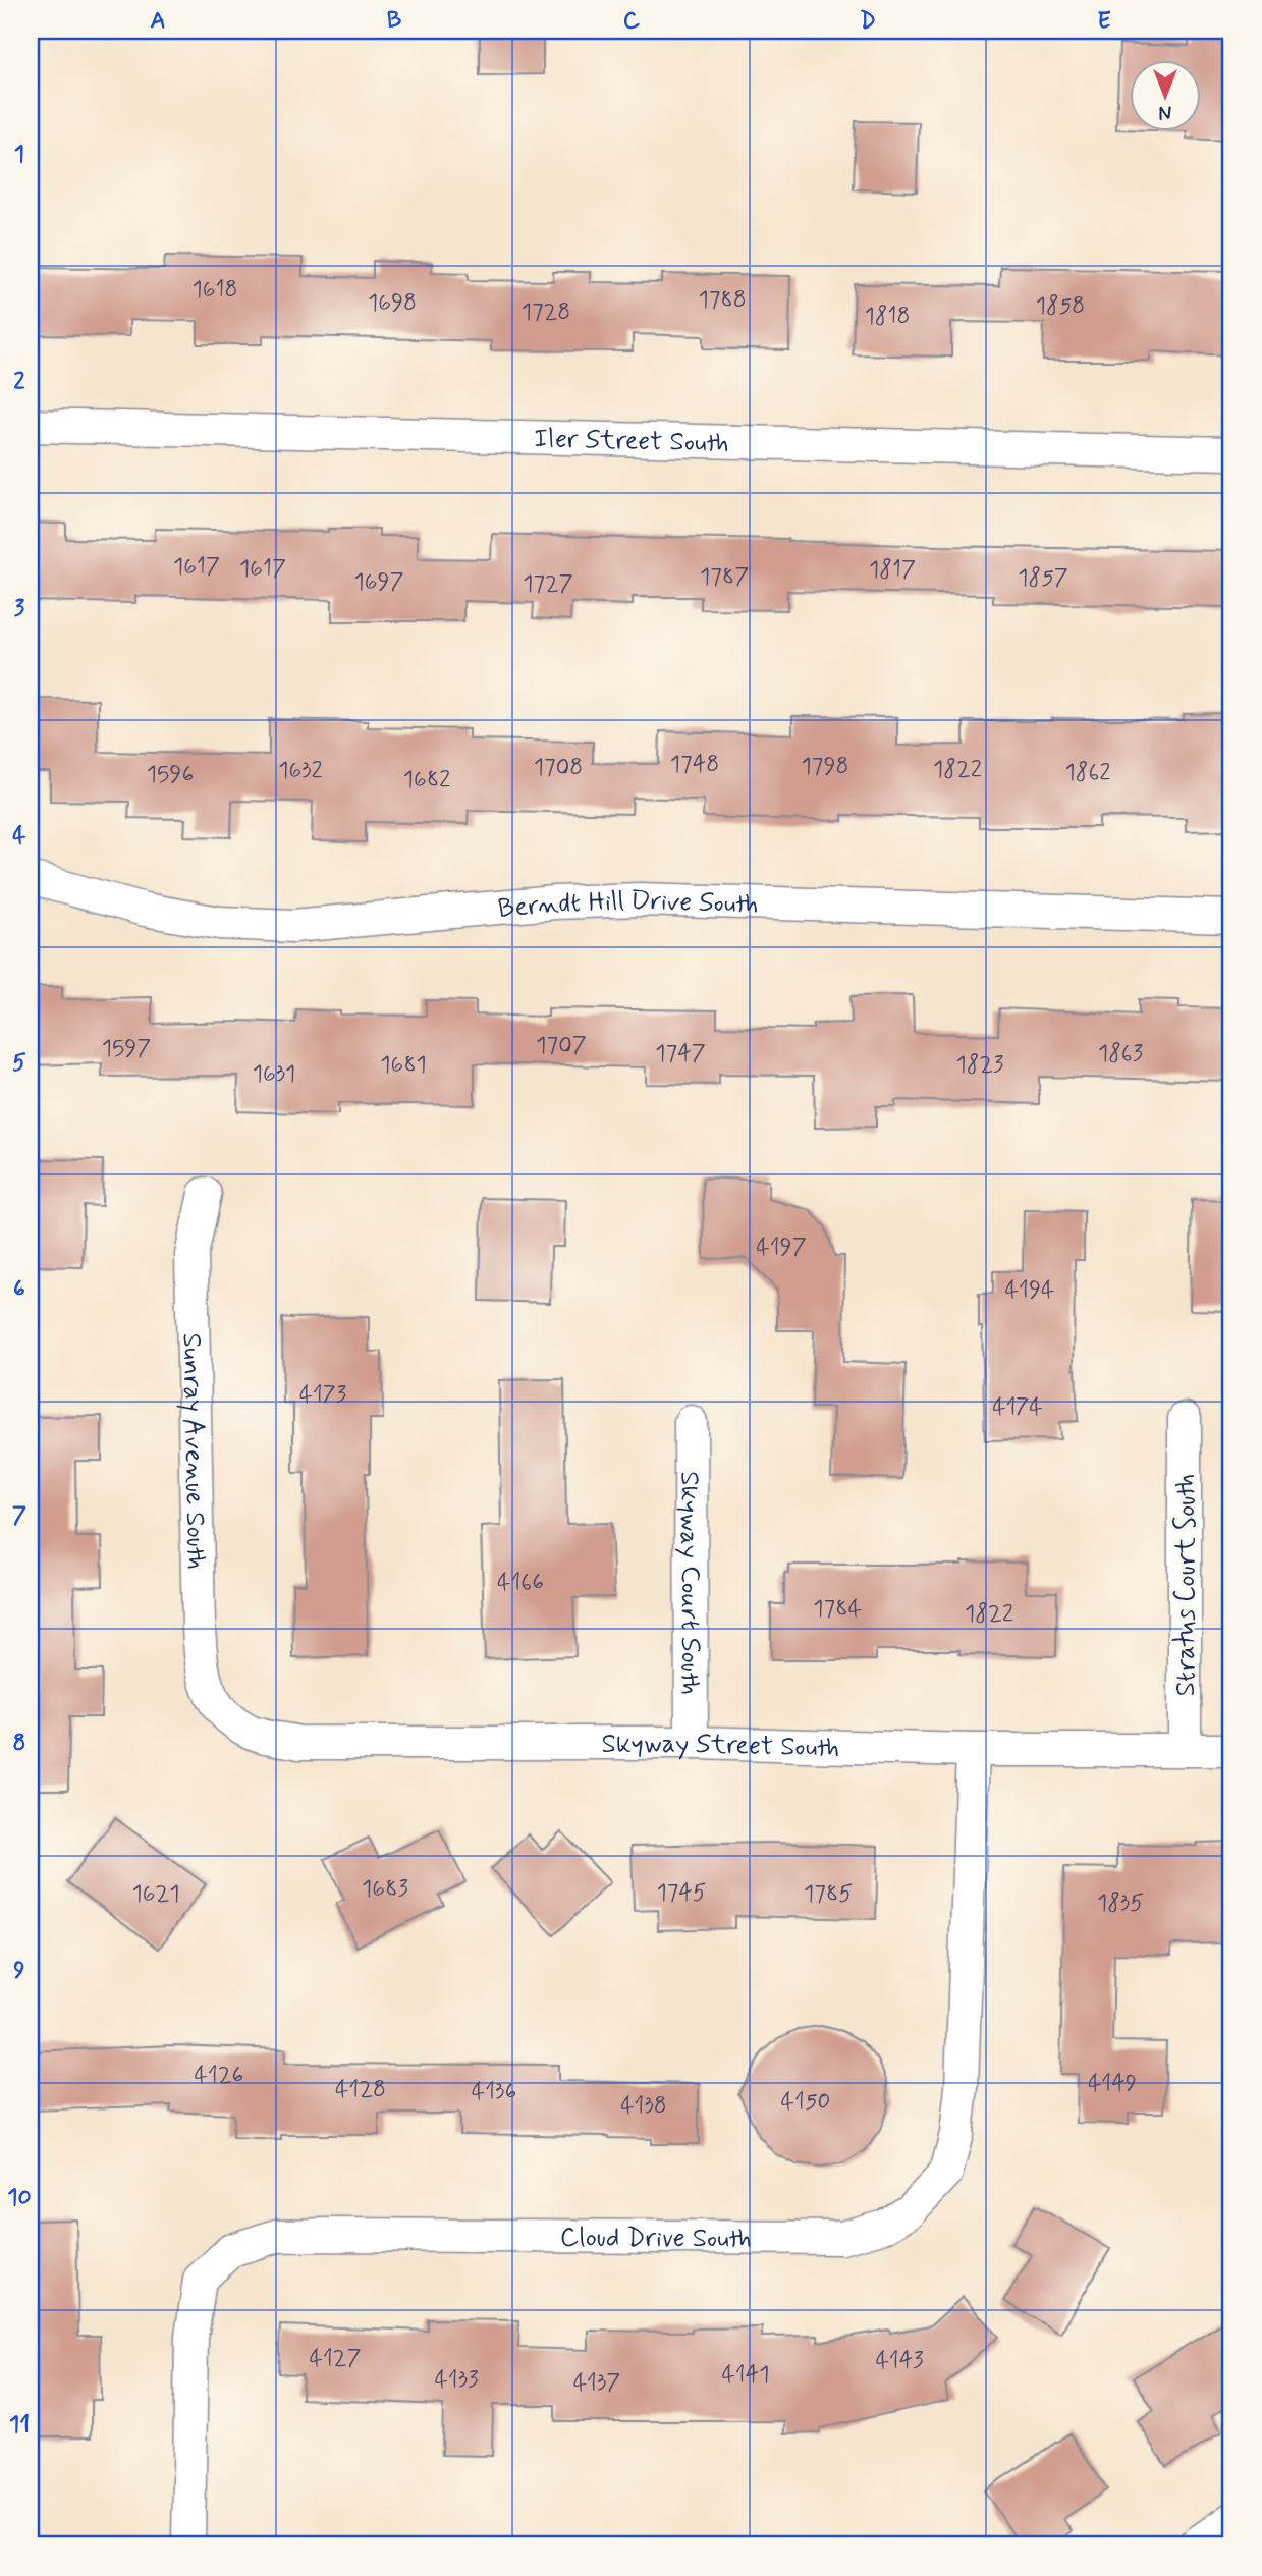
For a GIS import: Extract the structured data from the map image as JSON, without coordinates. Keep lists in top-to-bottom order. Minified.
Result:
{"streets":{"street":["Iler Street South","Berndt Hill Drive South","Sunray Avenue South","Skyway Court South","Stratus Court South","Skyway Street South","Cloud Drive South"]},"crossings":[["Sunray Avenue South","Skyway Street South"],["Skyway Court South","Skyway Street South"],["Stratus Court South","Skyway Street South"],["Skyway Street South","Cloud Drive South"]],"house_numbers":["1618","1788","1698","1858","1728","1818","1617","1617","1817","1787","1857","1697","1727","1748","1798","1708","1822","1632","1862","1596","1682","1707","1597","1747","1863","1681","1823","1631","4197","4194","4173","4174","4166","1784","1822","1683","1745","1621","1785","1835","4126","4149","4128","4136","4150","4138","4127","4143","4141","4133","4137"],"north":"bottom","grid":{"columns":["A","B","C","D","E"],"rows":["1","2","3","4","5","6","7","8","9","10","11"]}}
